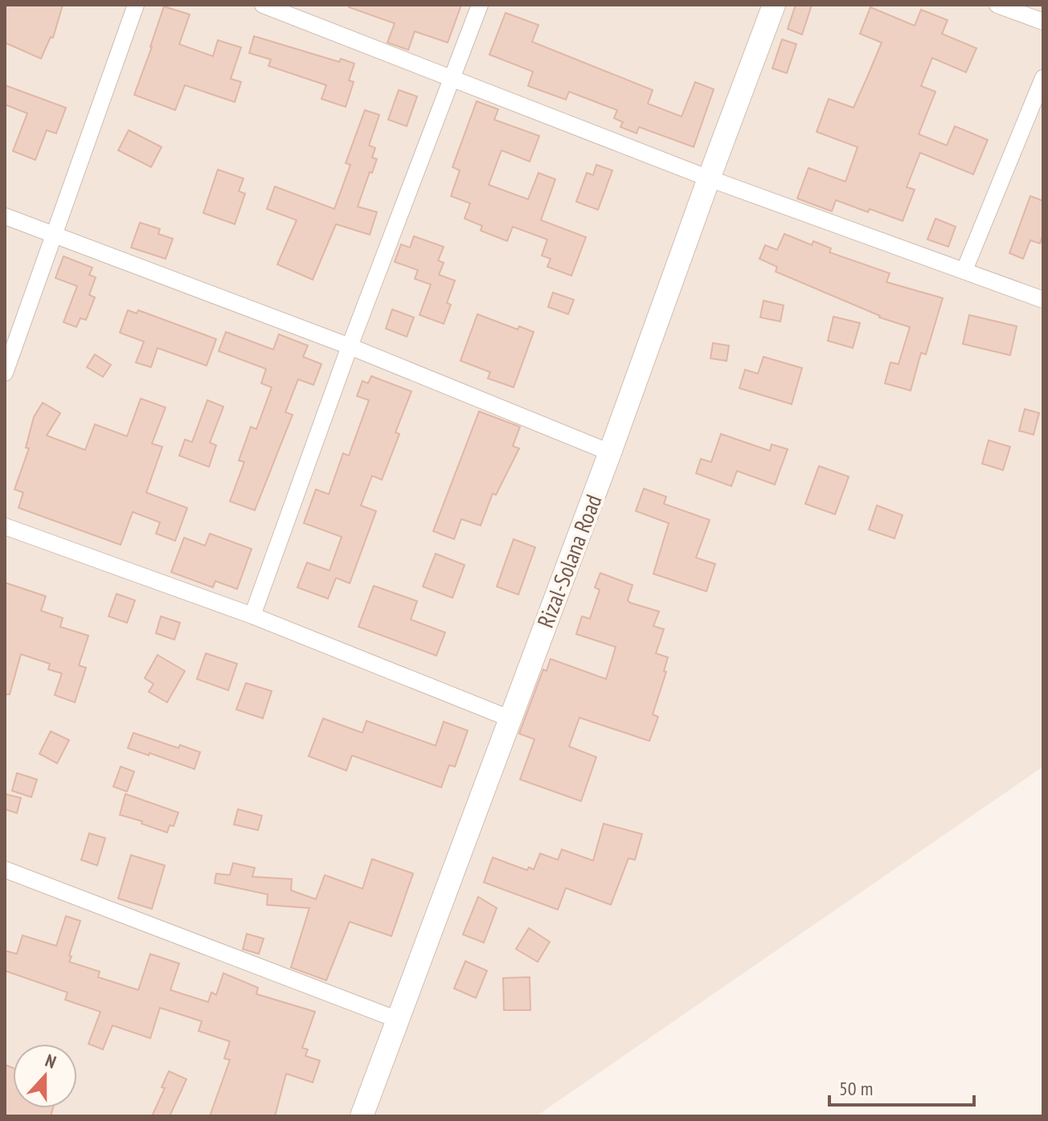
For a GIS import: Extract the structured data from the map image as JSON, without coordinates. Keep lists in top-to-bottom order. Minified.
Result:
{"streets":{"main road":["Rizal-Solana Road"]},"scale_bar":"50 m","north":"top"}
